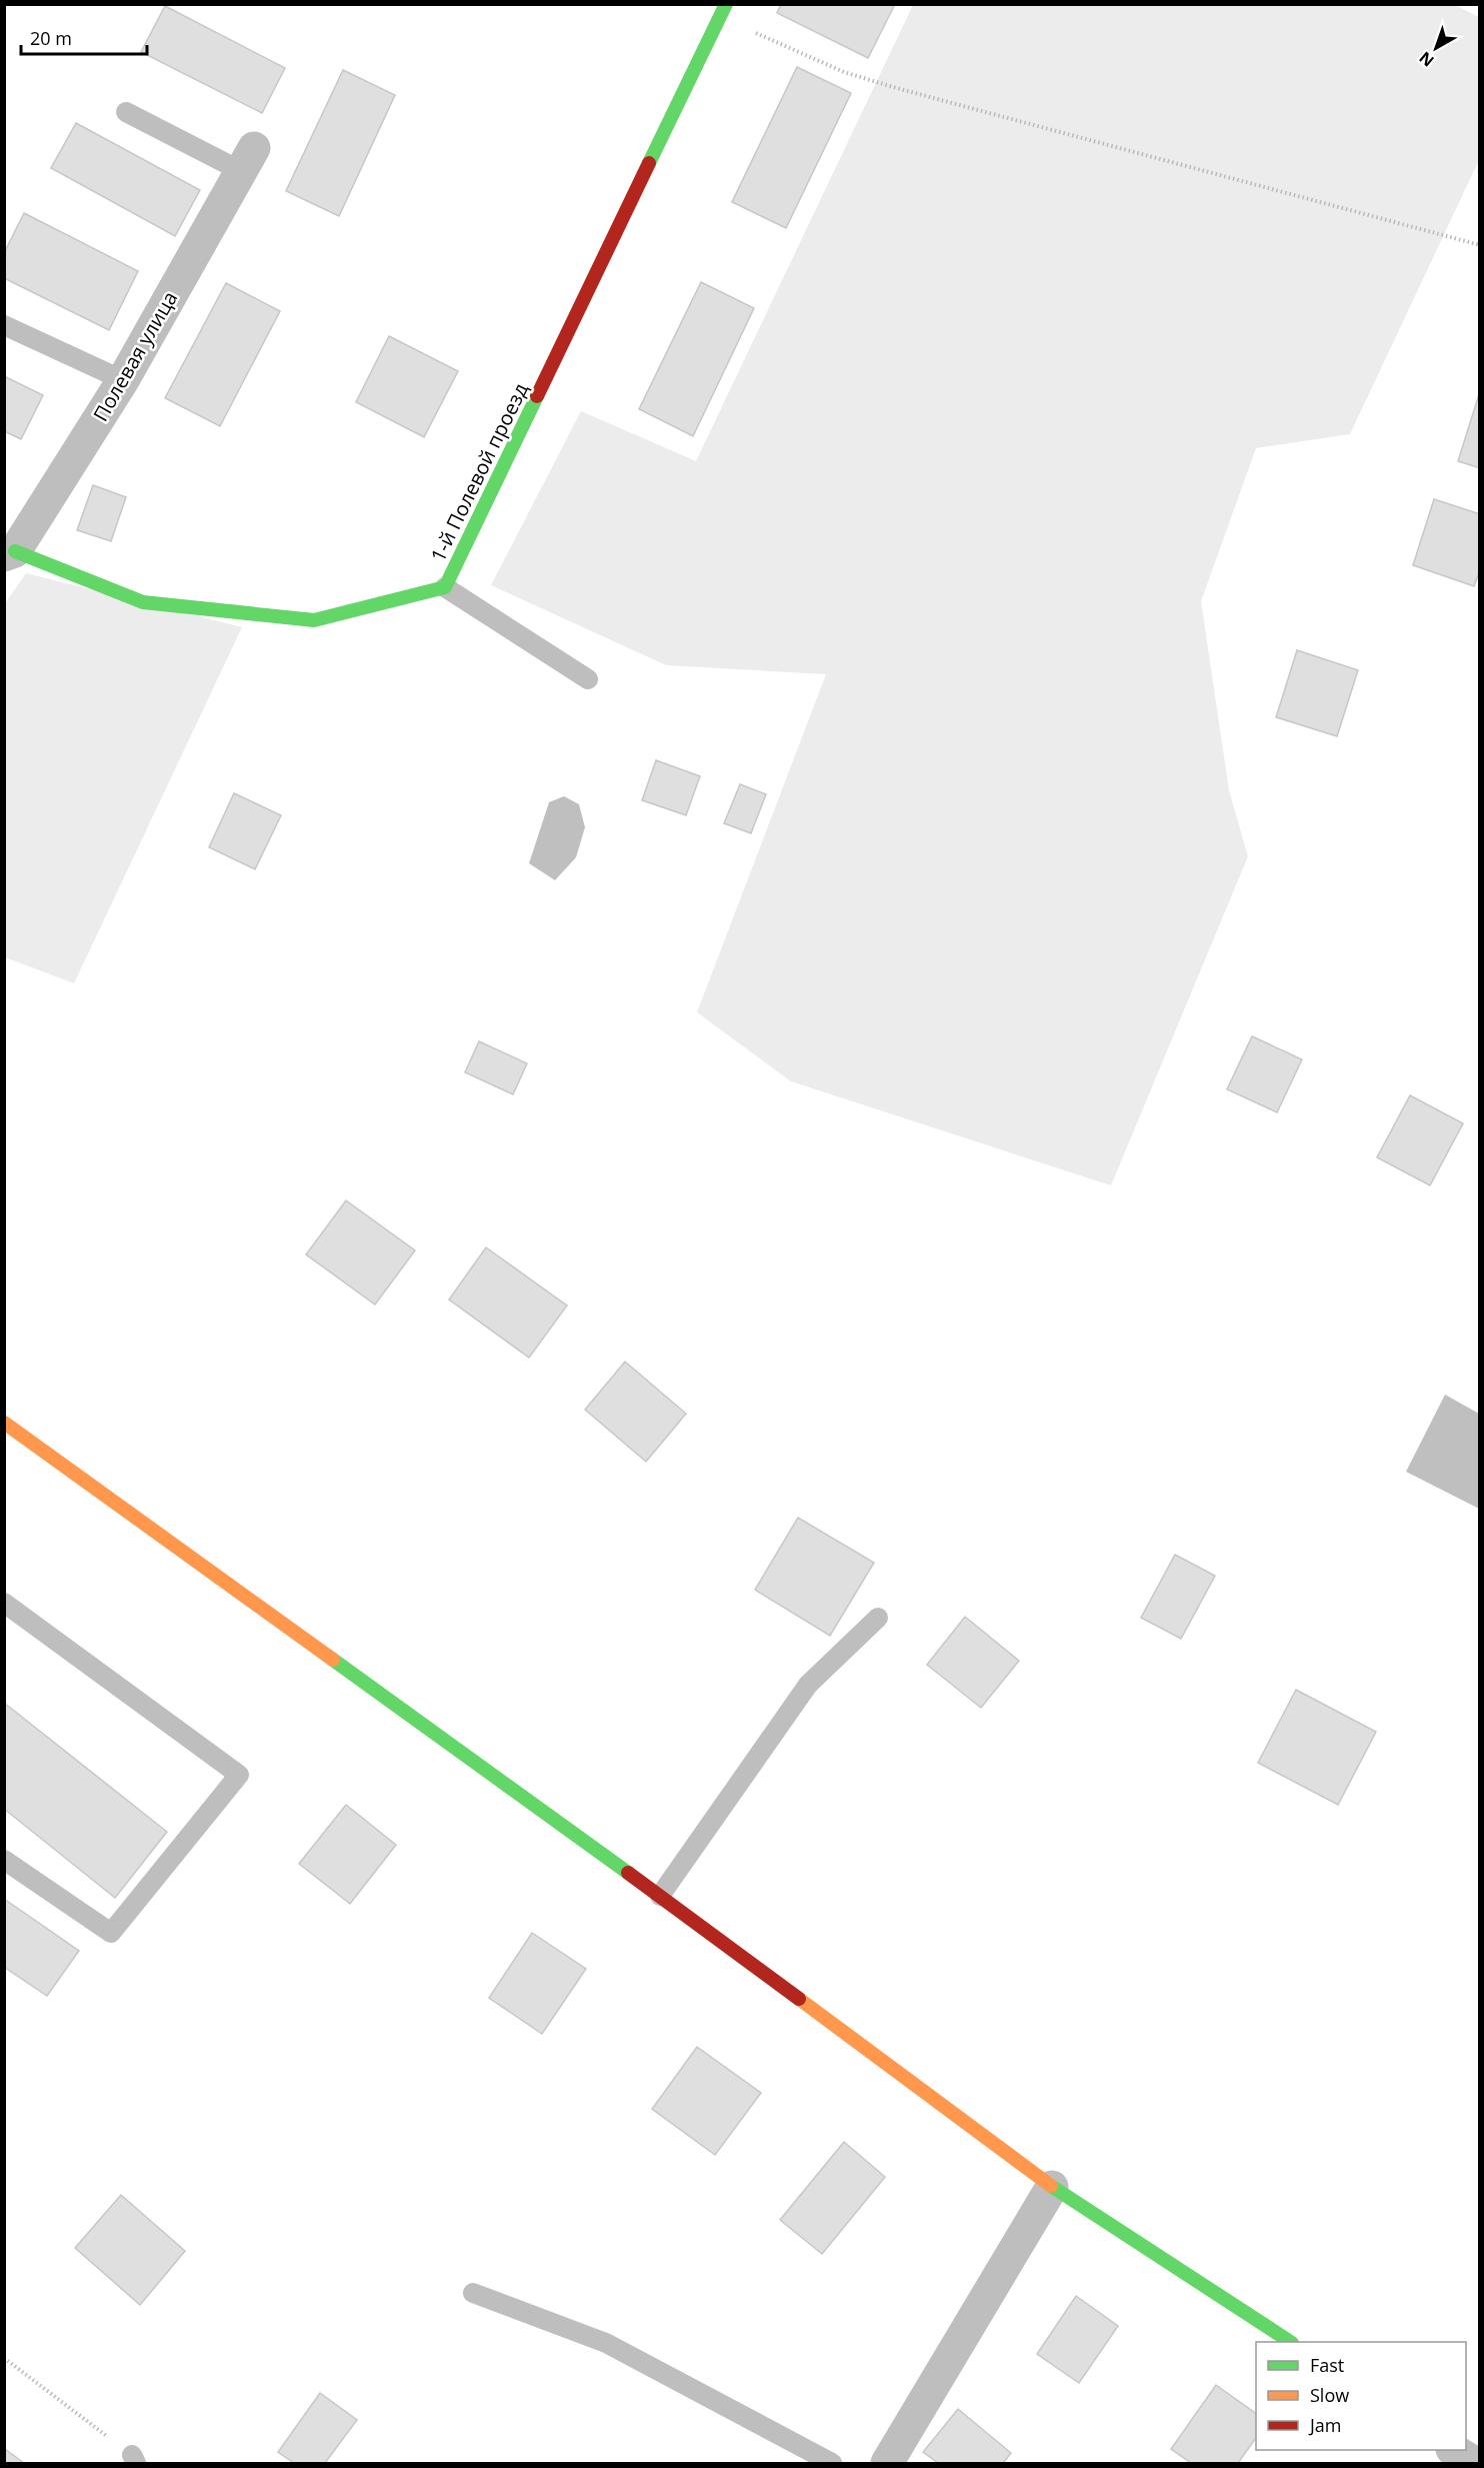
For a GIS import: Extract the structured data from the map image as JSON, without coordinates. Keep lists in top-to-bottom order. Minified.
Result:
{"streets":{"street":["Полевая улица","1-й Полевой проезд"]},"crossings":[["Полевая улица","1-й Полевой проезд"]],"legend":["Fast","Slow","Jam"],"scale_bar":"20 m","north":"bottom left"}
